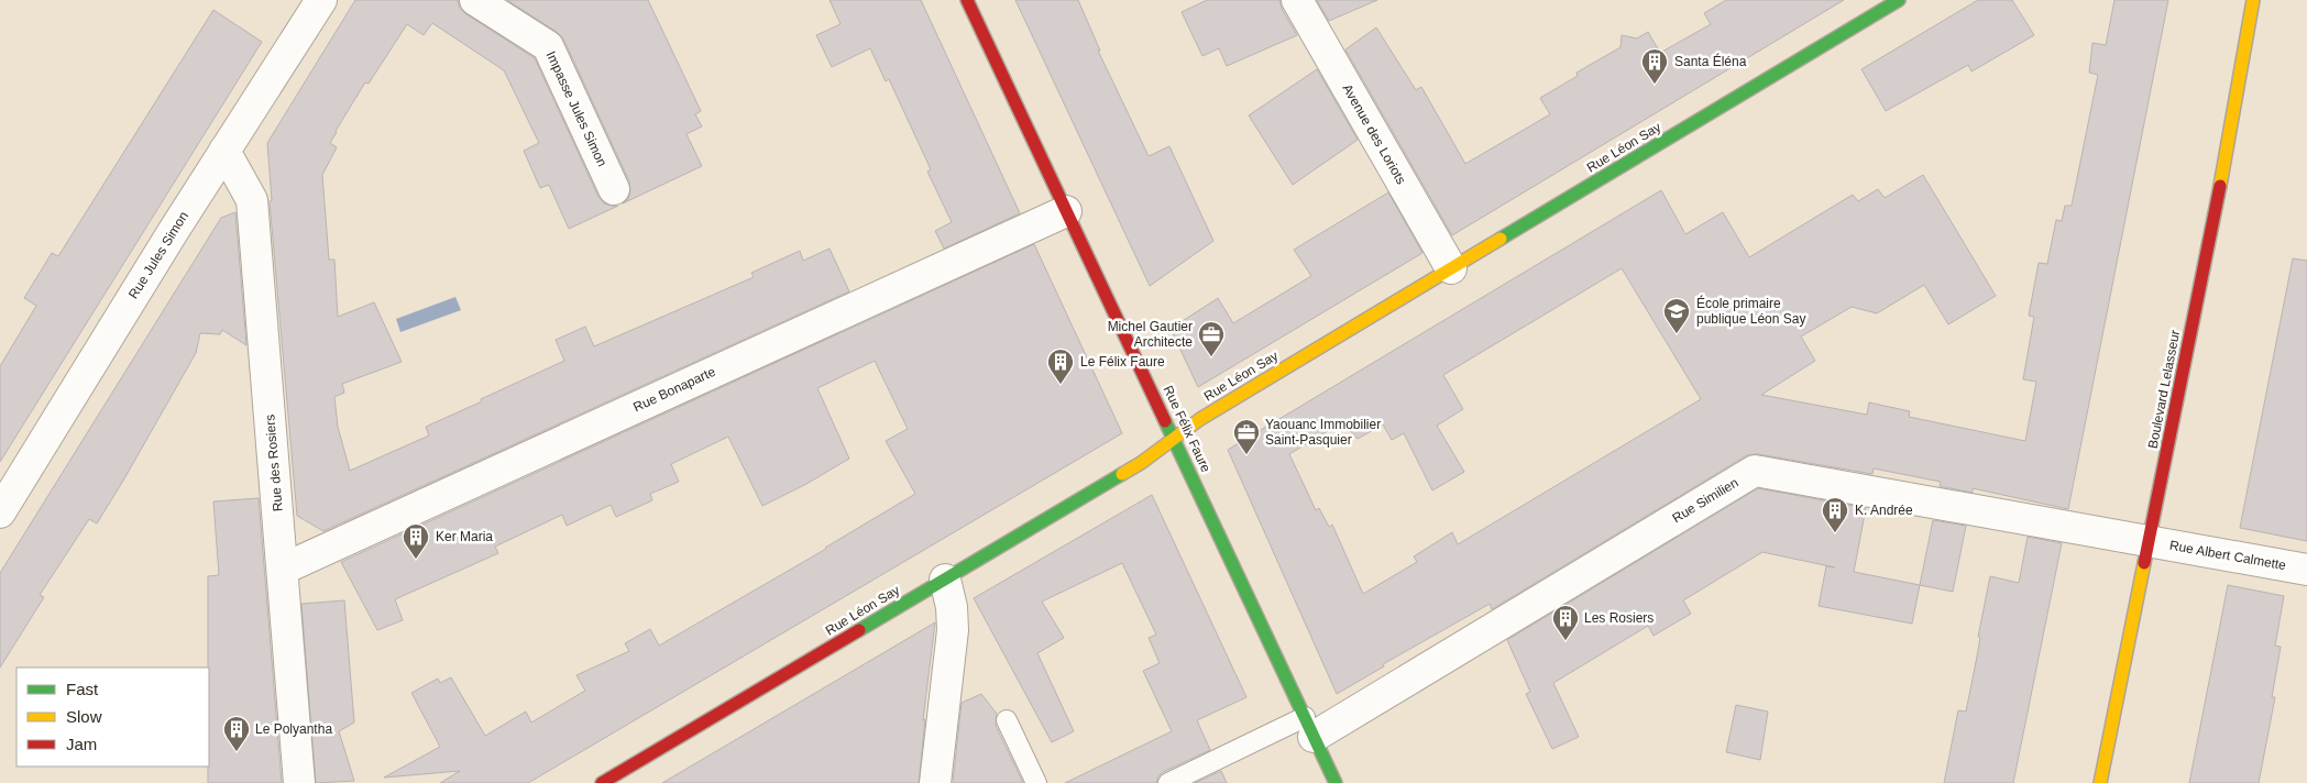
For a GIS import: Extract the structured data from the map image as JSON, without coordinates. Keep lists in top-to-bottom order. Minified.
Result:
{"streets":{"street":["Impasse Jules Simon","Avenue des Loriots","Rue Léon Say","Rue Jules Simon","Rue Bonaparte","Boulevard Lelasseur","Rue Félix Faure","Rue des Rosiers","Rue Similien","Rue Albert Calmette"]},"crossings":[["Avenue des Loriots","Rue Léon Say"],["Rue Léon Say","Rue Félix Faure"],["Rue Jules Simon","Rue des Rosiers"],["Rue Bonaparte","Rue Félix Faure"],["Rue Bonaparte","Rue des Rosiers"],["Boulevard Lelasseur","Rue Similien"],["Boulevard Lelasseur","Rue Albert Calmette"],["Rue Félix Faure","Rue Similien"],["Rue Similien","Rue Albert Calmette"]],"places":{"building":["Santa Éléna","Le Félix Faure","K. Andrée","Ker Maria","Les Rosiers","Le Polyantha"],"school or university":["École primaire publique Léon Say"],"office":["Michel Gautier Architecte","Yaouanc Immobilier Saint-Pasquier"]},"legend":["Fast","Slow","Jam"]}
